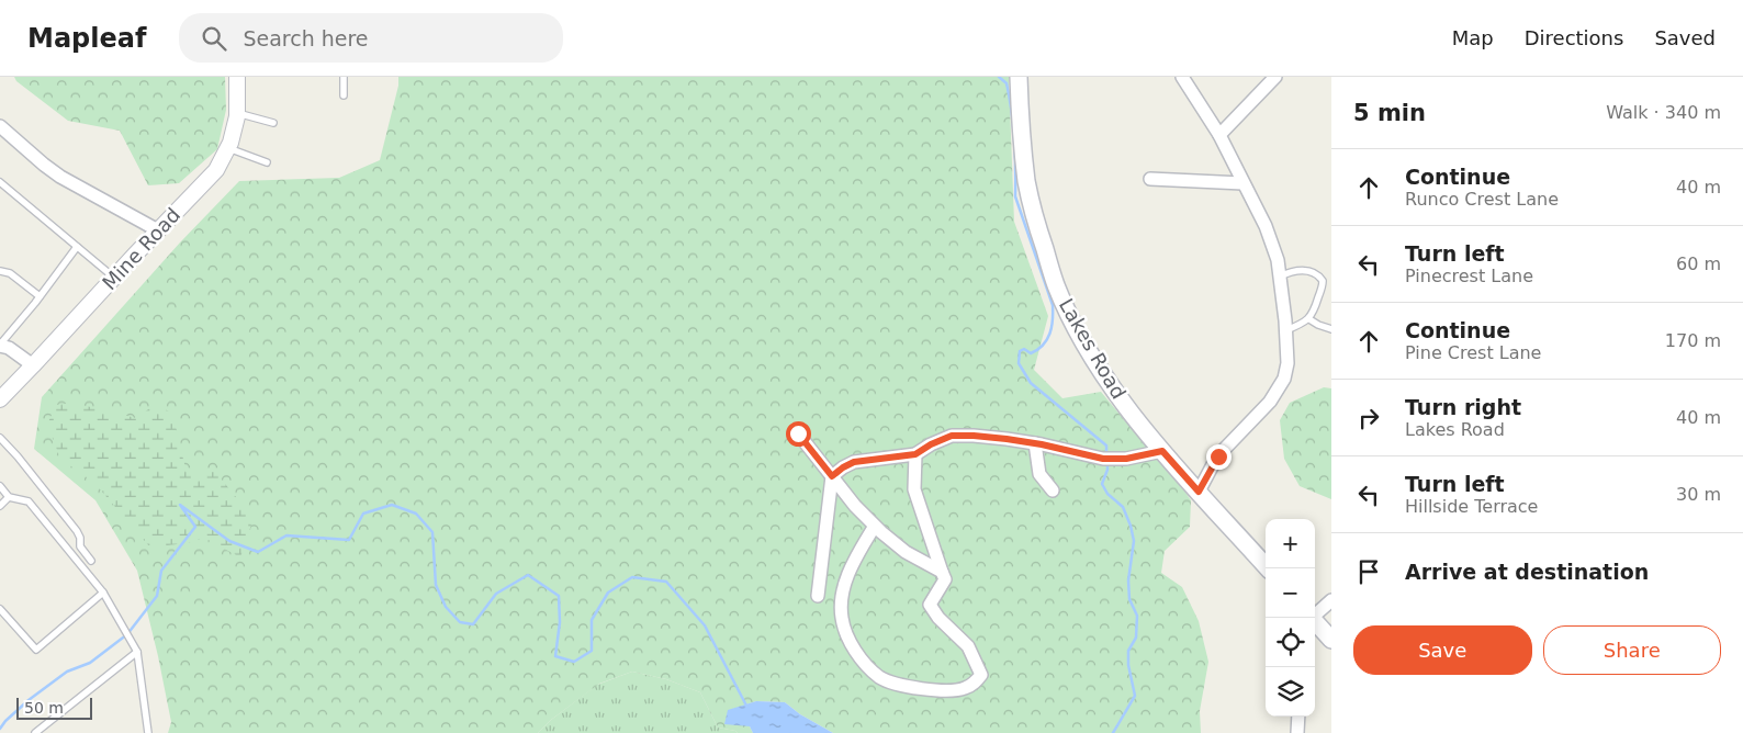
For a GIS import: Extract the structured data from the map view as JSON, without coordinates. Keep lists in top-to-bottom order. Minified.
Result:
{"streets":{"main road":["Lakes Road"],"street":["Mine Road"]},"scale_bar":"50 m","page":{"header":"Mapleaf","search":"Search here","nav":["Map","Directions","Saved"],"heading":["5 min","Walk · 340 m"],"list":[["Continue","Runco Crest Lane","40 m"],["Turn left","Pinecrest Lane","60 m"],["Continue","Pine Crest Lane","170 m"],["Turn right","Lakes Road","40 m"],["Turn left","Hillside Terrace","30 m"],"Arrive at destination"],"map_buttons":["+","−"],"buttons":["Save","Share"],"scale":"50 m"}}
